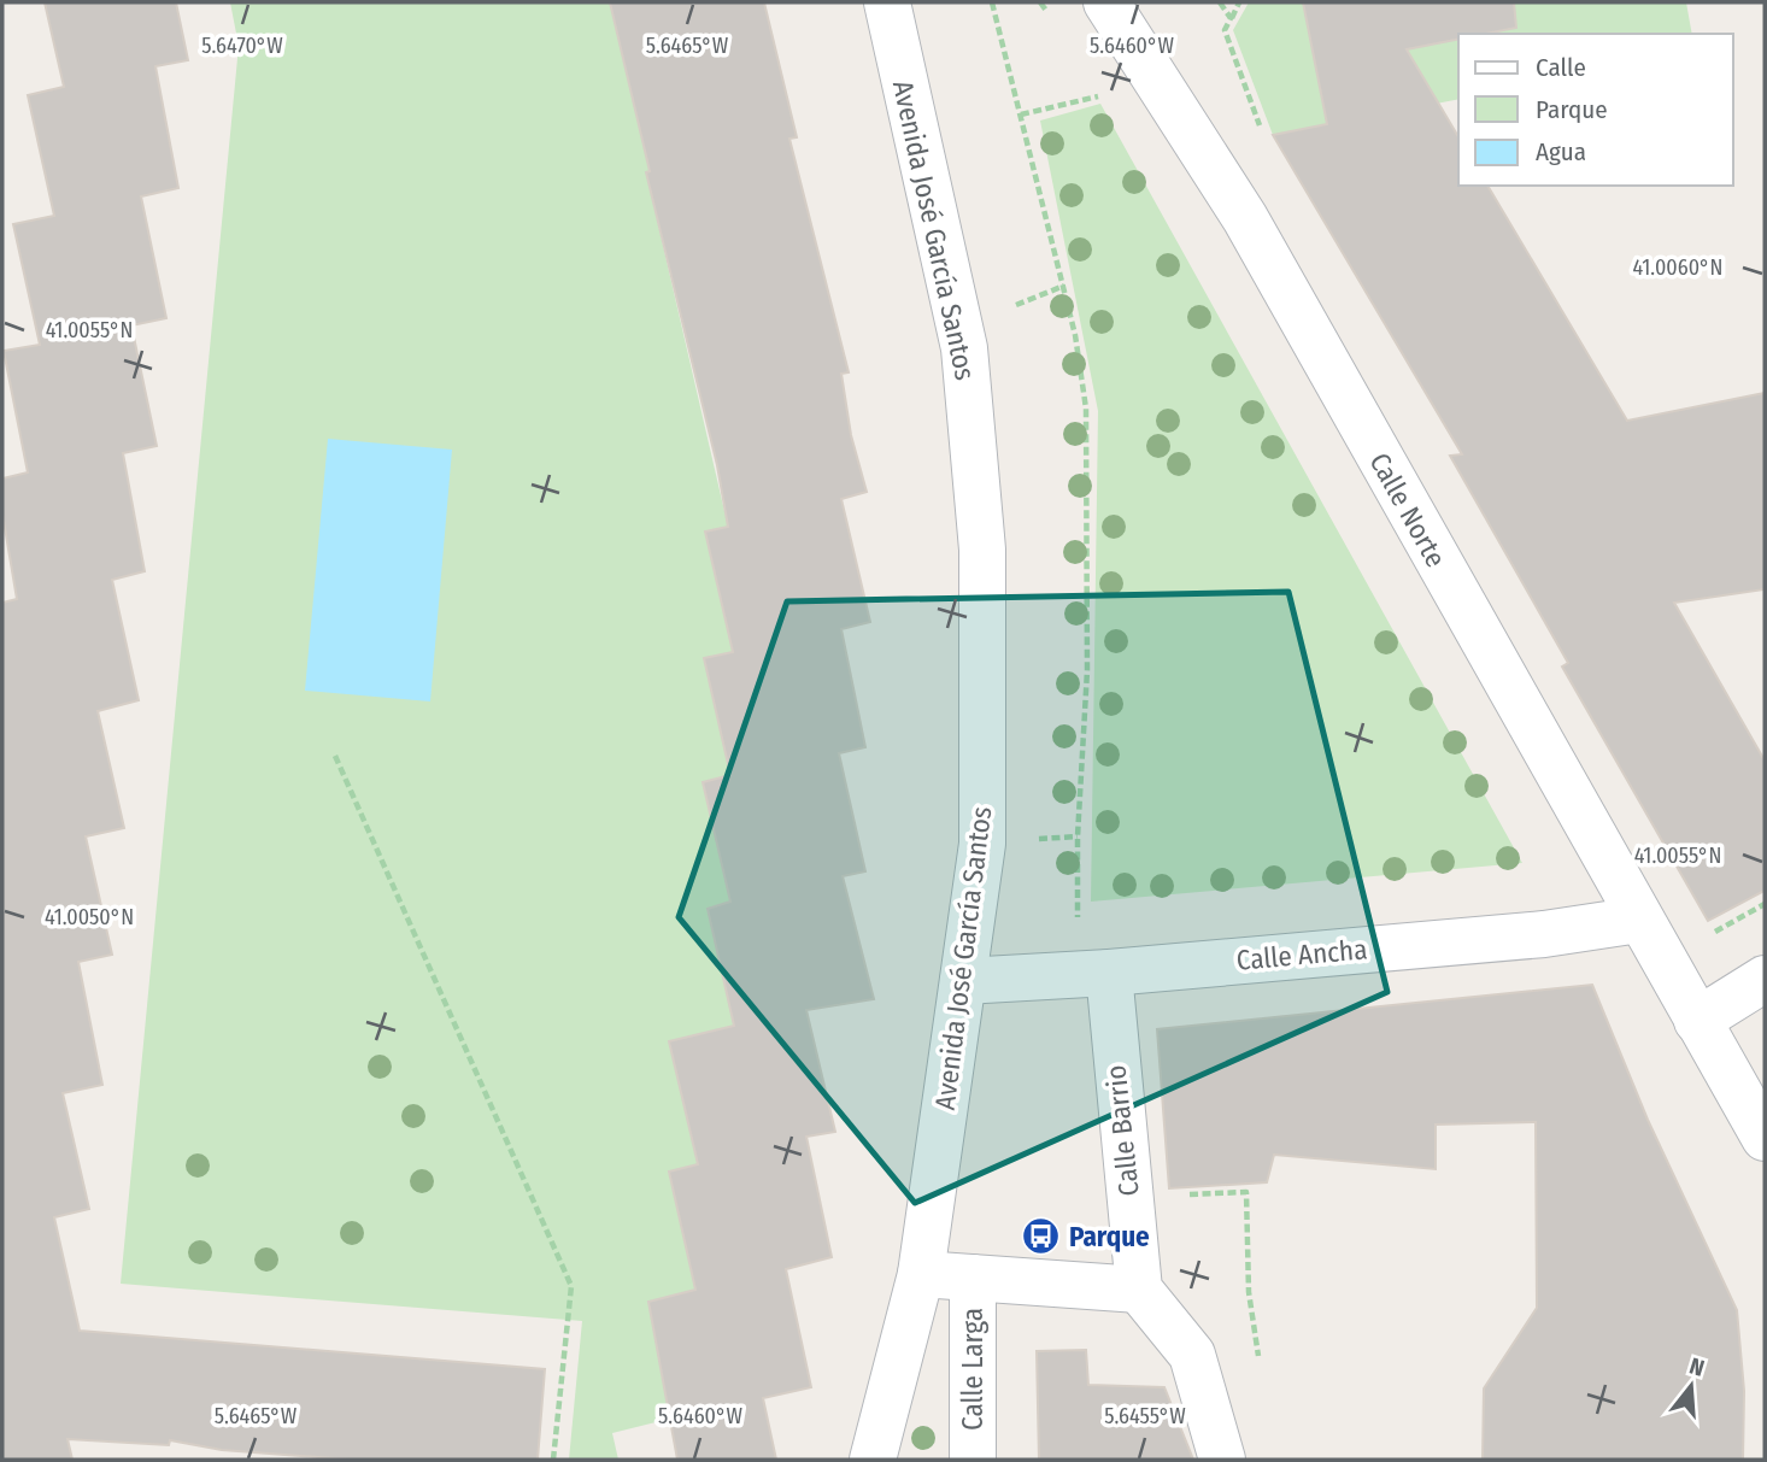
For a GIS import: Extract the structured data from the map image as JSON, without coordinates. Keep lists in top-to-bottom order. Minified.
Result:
{"streets":{"street":["Avenida José García Santos","Calle Norte","Calle Ancha","Calle Barrio","Calle Larga"]},"crossings":[["Avenida José García Santos","Calle Ancha"],["Calle Norte","Calle Ancha"],["Calle Ancha","Calle Barrio"]],"places":{"bus stop":["Parque"]},"legend":["Calle","Parque","Agua"],"north":"top","coordinates":["5.6470°W","5.6465°W","5.6460°W","41.0060°N","41.0055°N","41.0050°N","5.6455°W"]}
